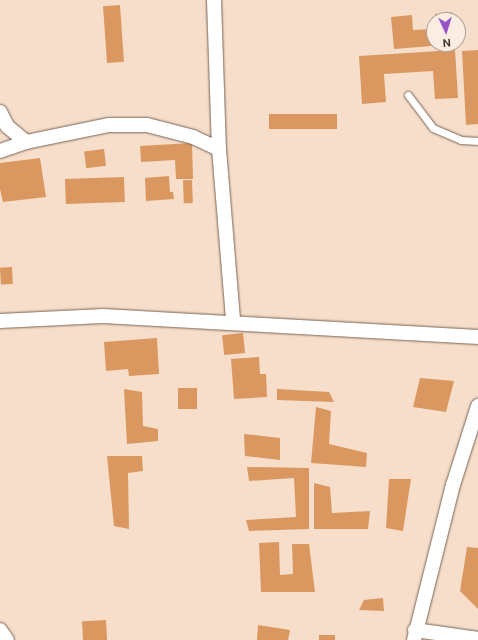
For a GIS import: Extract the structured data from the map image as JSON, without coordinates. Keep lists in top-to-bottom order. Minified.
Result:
{"north":"bottom"}
